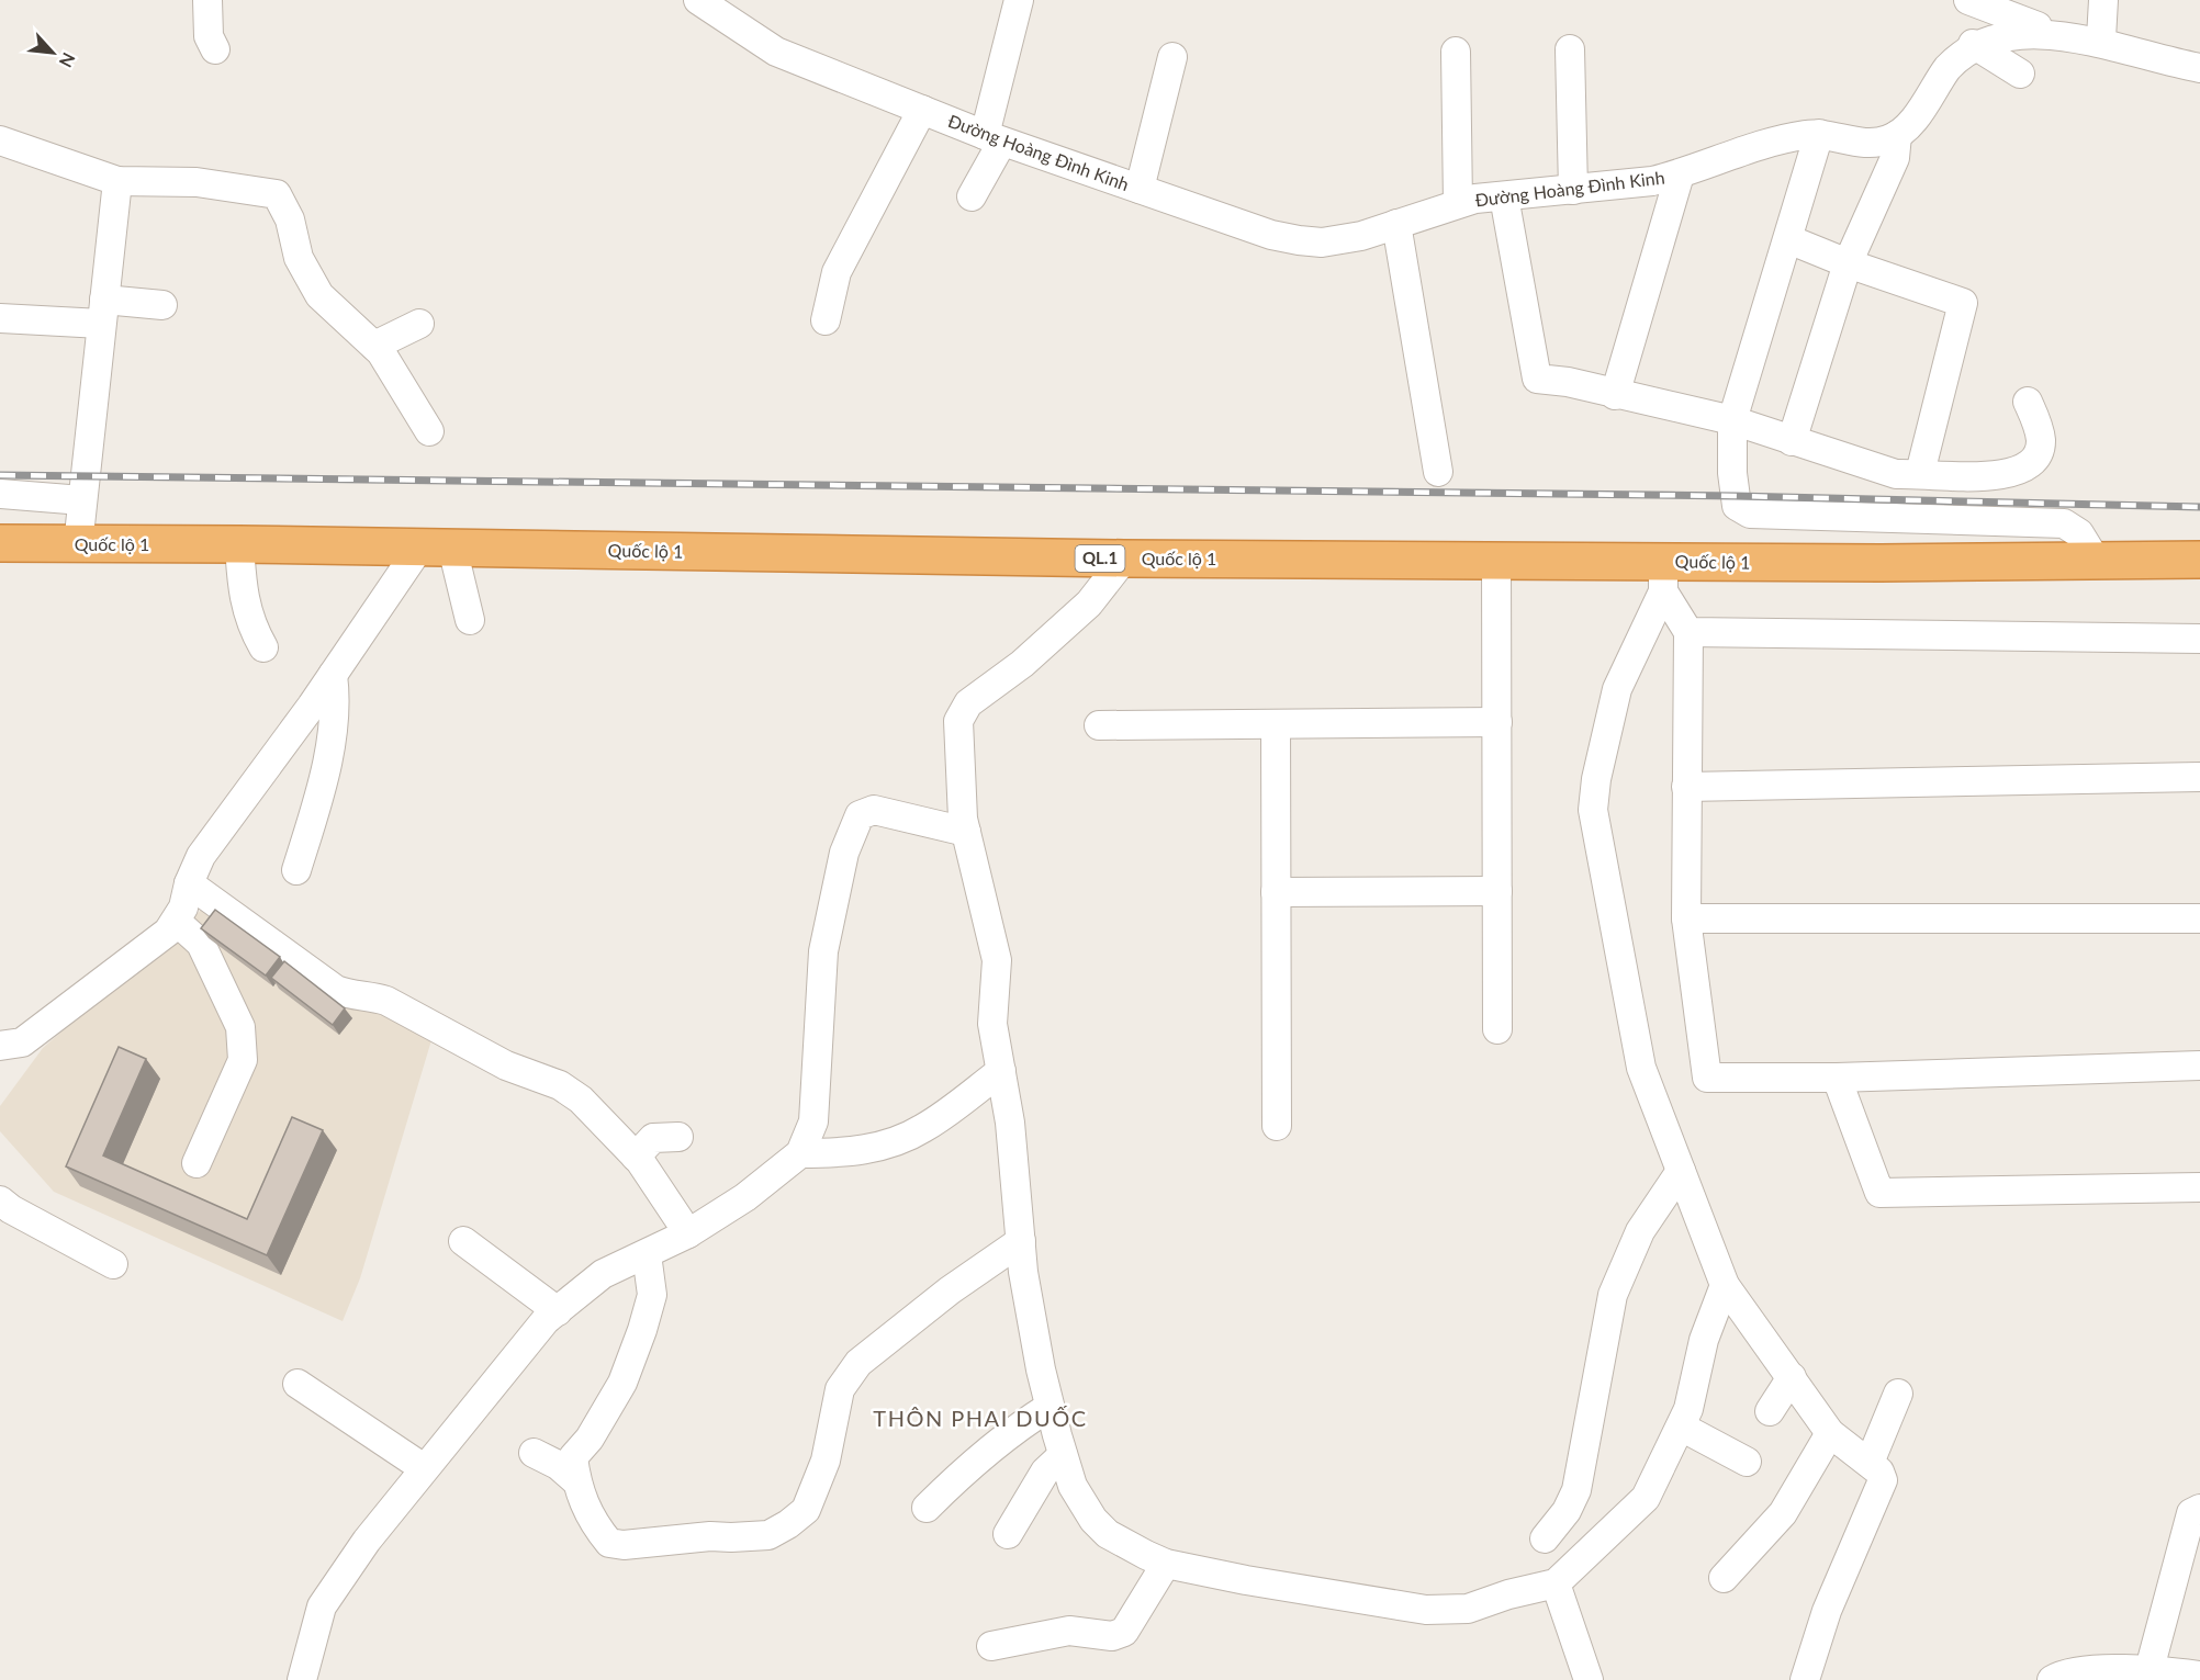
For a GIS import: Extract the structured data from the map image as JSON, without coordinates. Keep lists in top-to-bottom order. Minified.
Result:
{"streets":{"highway":["Quốc lộ 1","QL.1"],"street":["Đường Hoàng Đình Kinh"]},"districts":["THÔN PHAI DUỐC"],"north":"bottom right"}
